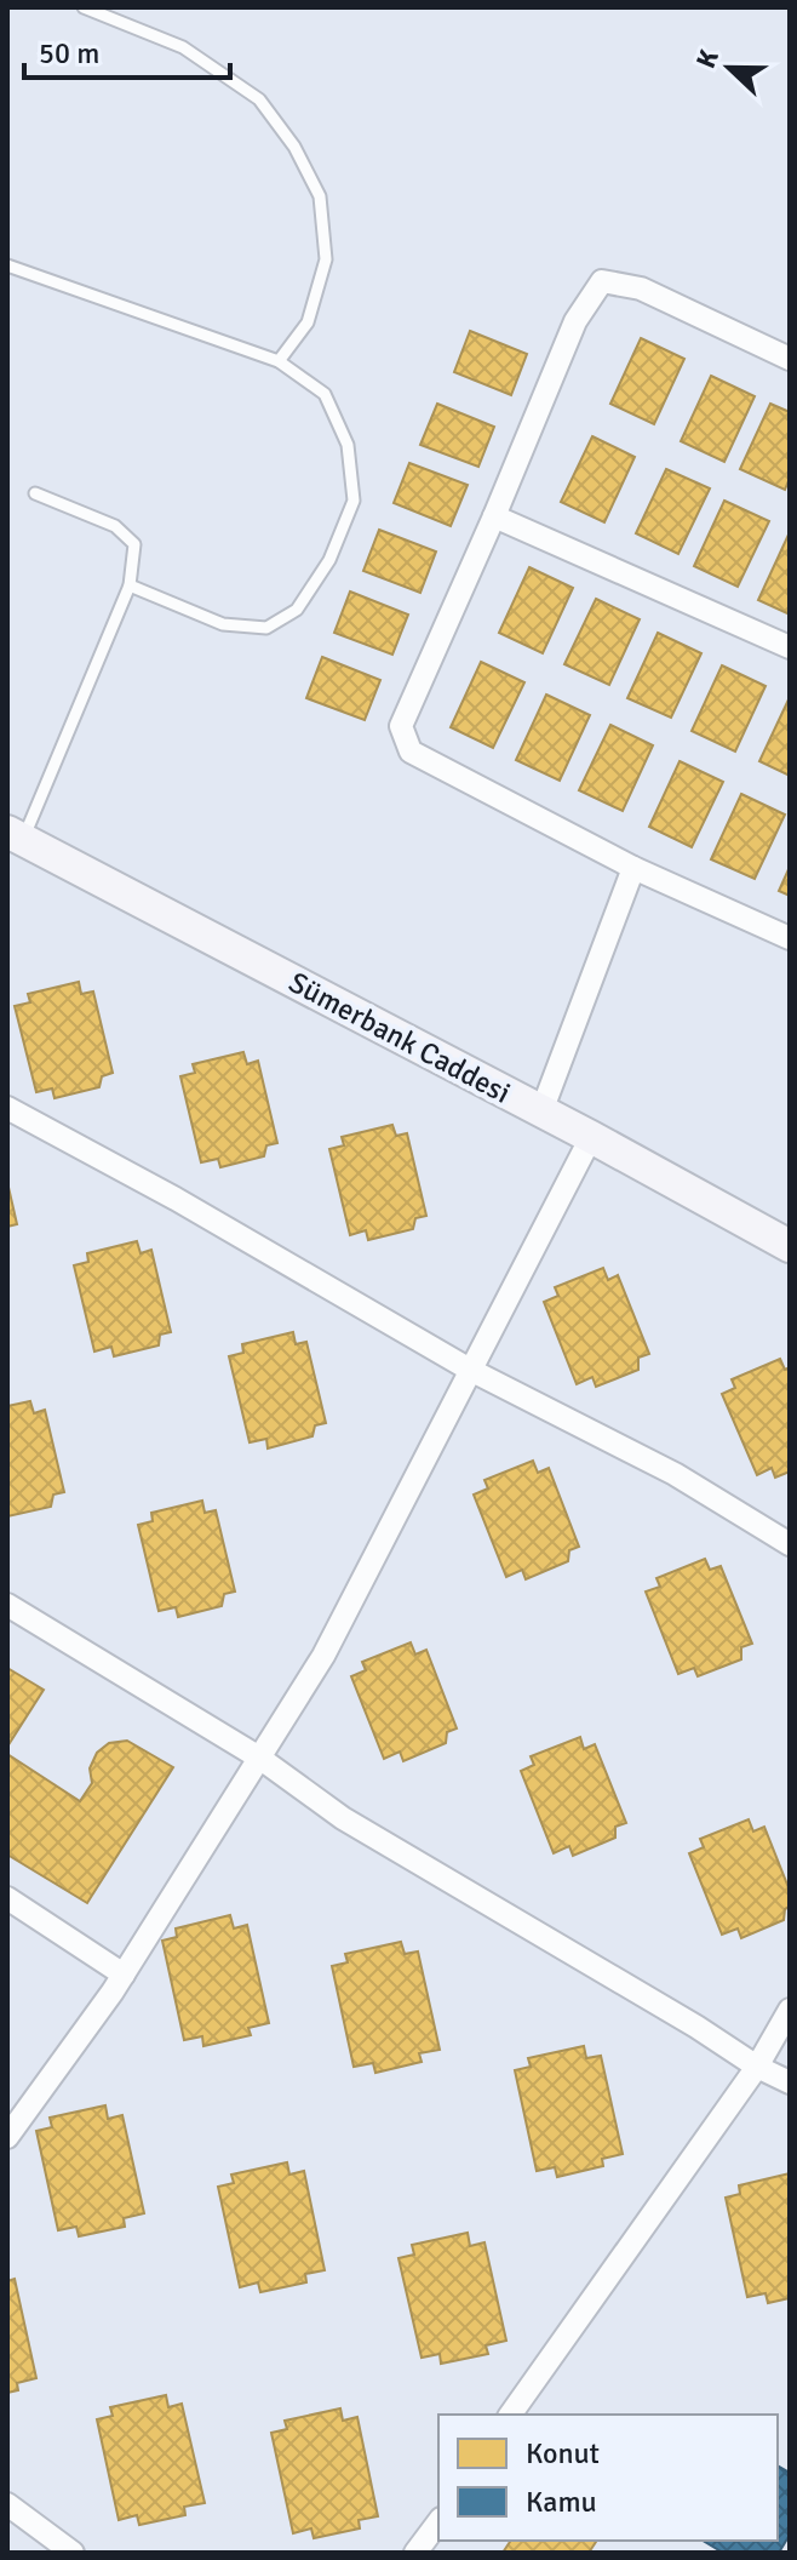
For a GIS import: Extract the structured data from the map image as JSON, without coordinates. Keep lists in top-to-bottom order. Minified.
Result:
{"streets":{"street":["Sümerbank Caddesi"]},"legend":["Konut","Kamu"],"scale_bar":"50 m","north":"left"}
